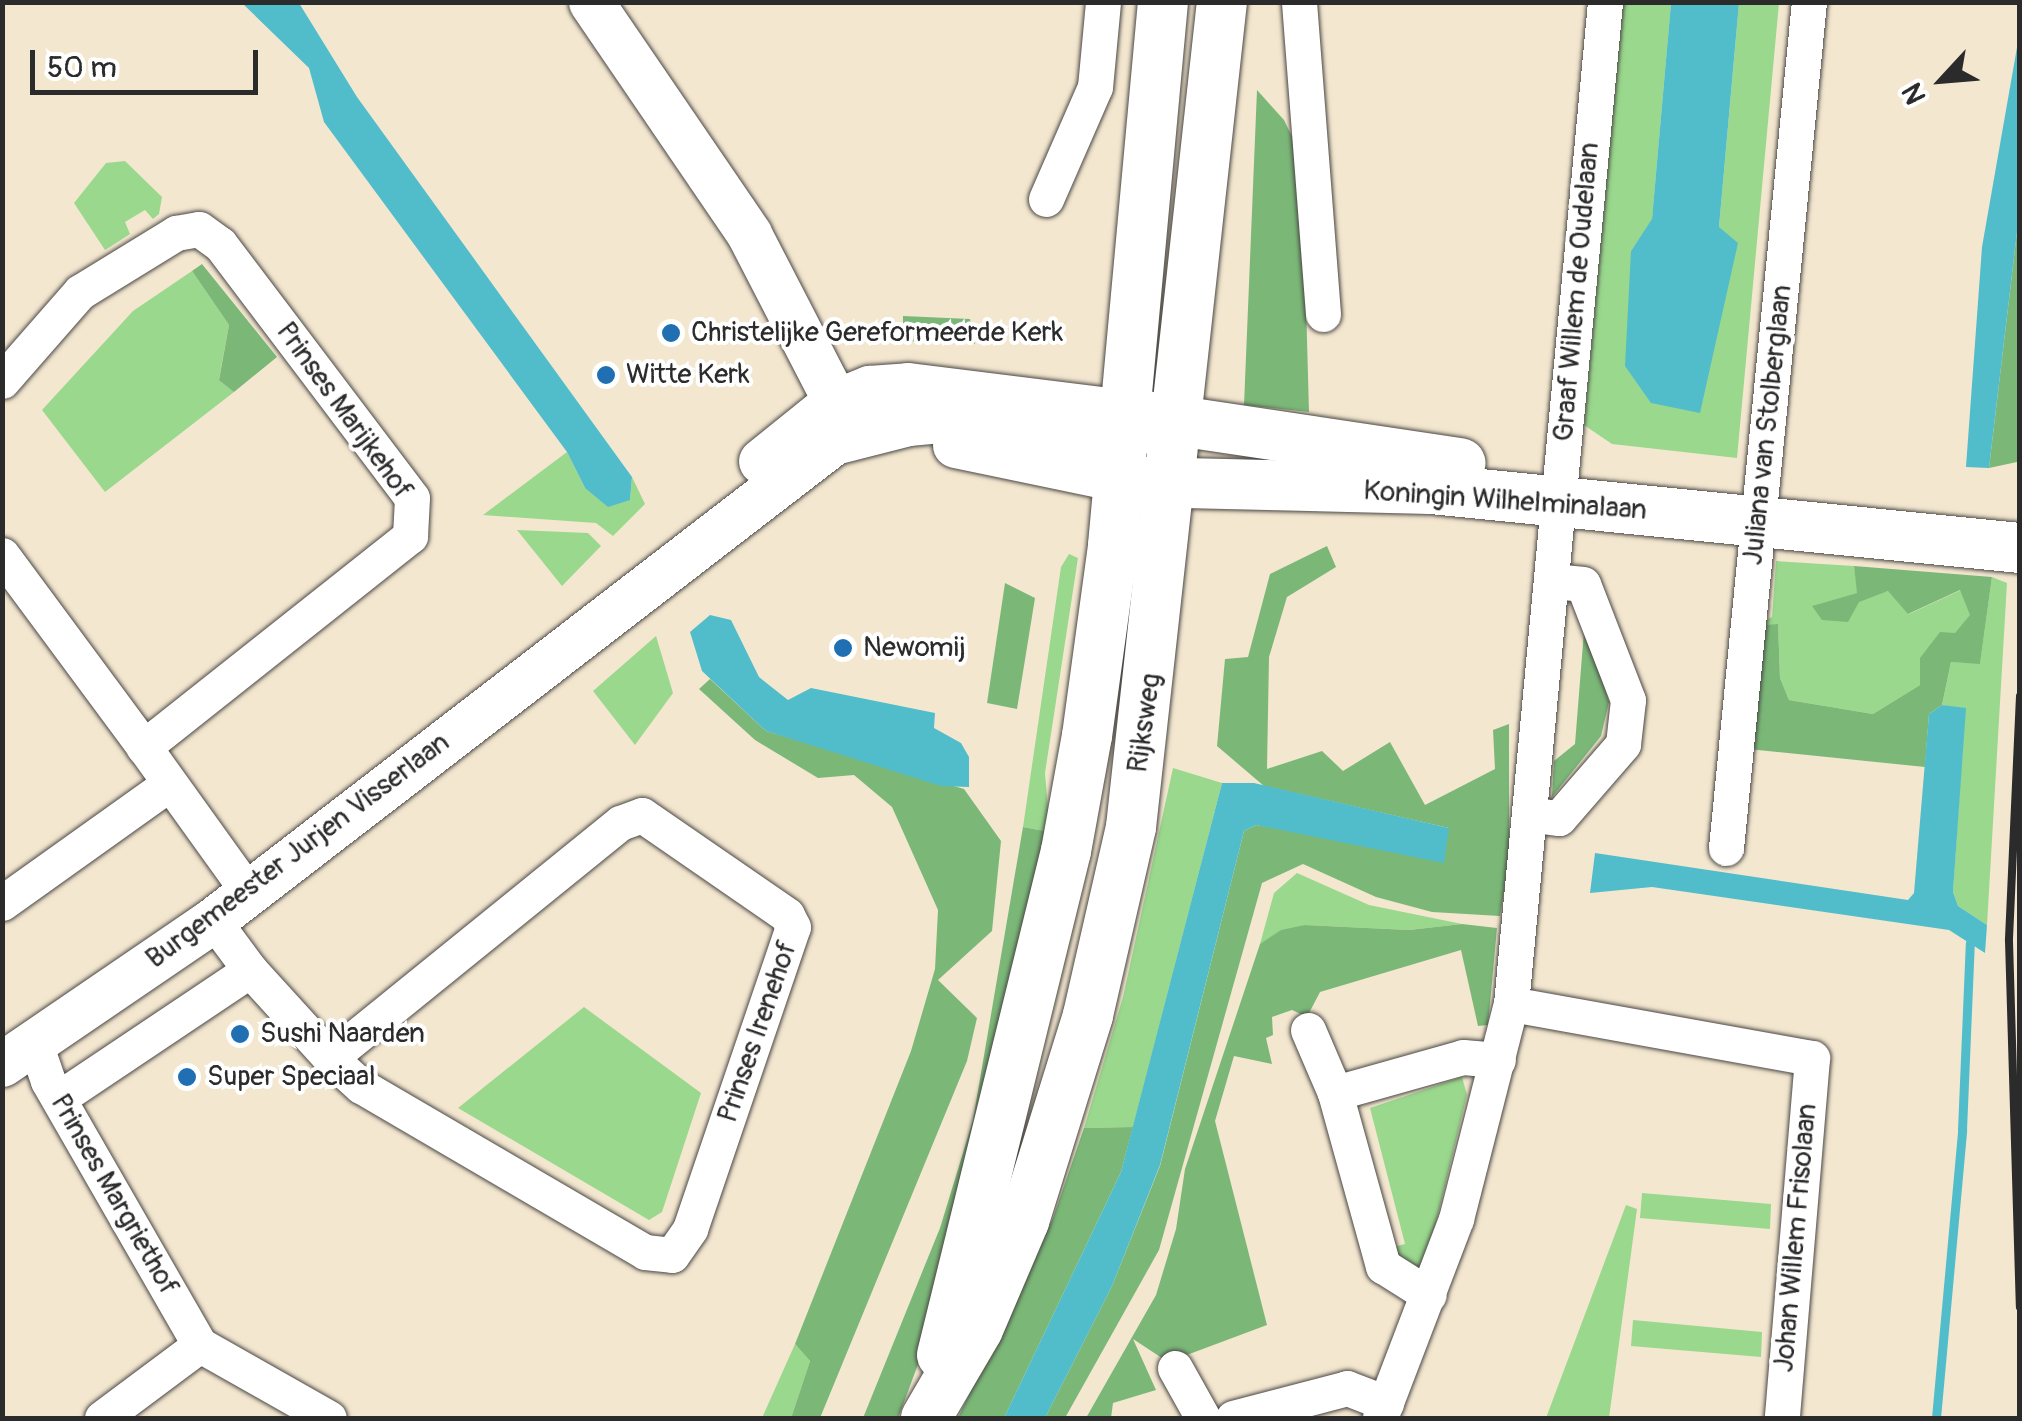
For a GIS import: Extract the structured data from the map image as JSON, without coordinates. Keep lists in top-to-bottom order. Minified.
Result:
{"streets":{"main road":["Koningin Wilhelminalaan","Rijksweg"],"street":["Graaf Willem de Oudelaan","Prinses Marijkehof","Juliana van Stolberglaan","Burgemeester Jurjen Visserlaan","Prinses Irenehof","Prinses Margriethof","Johan Willem Frisolaan"]},"crossings":[["Graaf Willem de Oudelaan","Koningin Wilhelminalaan"],["Graaf Willem de Oudelaan","Johan Willem Frisolaan"],["Juliana van Stolberglaan","Koningin Wilhelminalaan"],["Koningin Wilhelminalaan","Rijksweg"],["Koningin Wilhelminalaan","Burgemeester Jurjen Visserlaan"],["Burgemeester Jurjen Visserlaan","Prinses Irenehof"],["Burgemeester Jurjen Visserlaan","Prinses Margriethof"]],"places":["Christelijke Gereformeerde Kerk","Witte Kerk","Newomij","Sushi Naarden","Super Speciaal"],"scale_bar":"50 m","north":"bottom left"}
